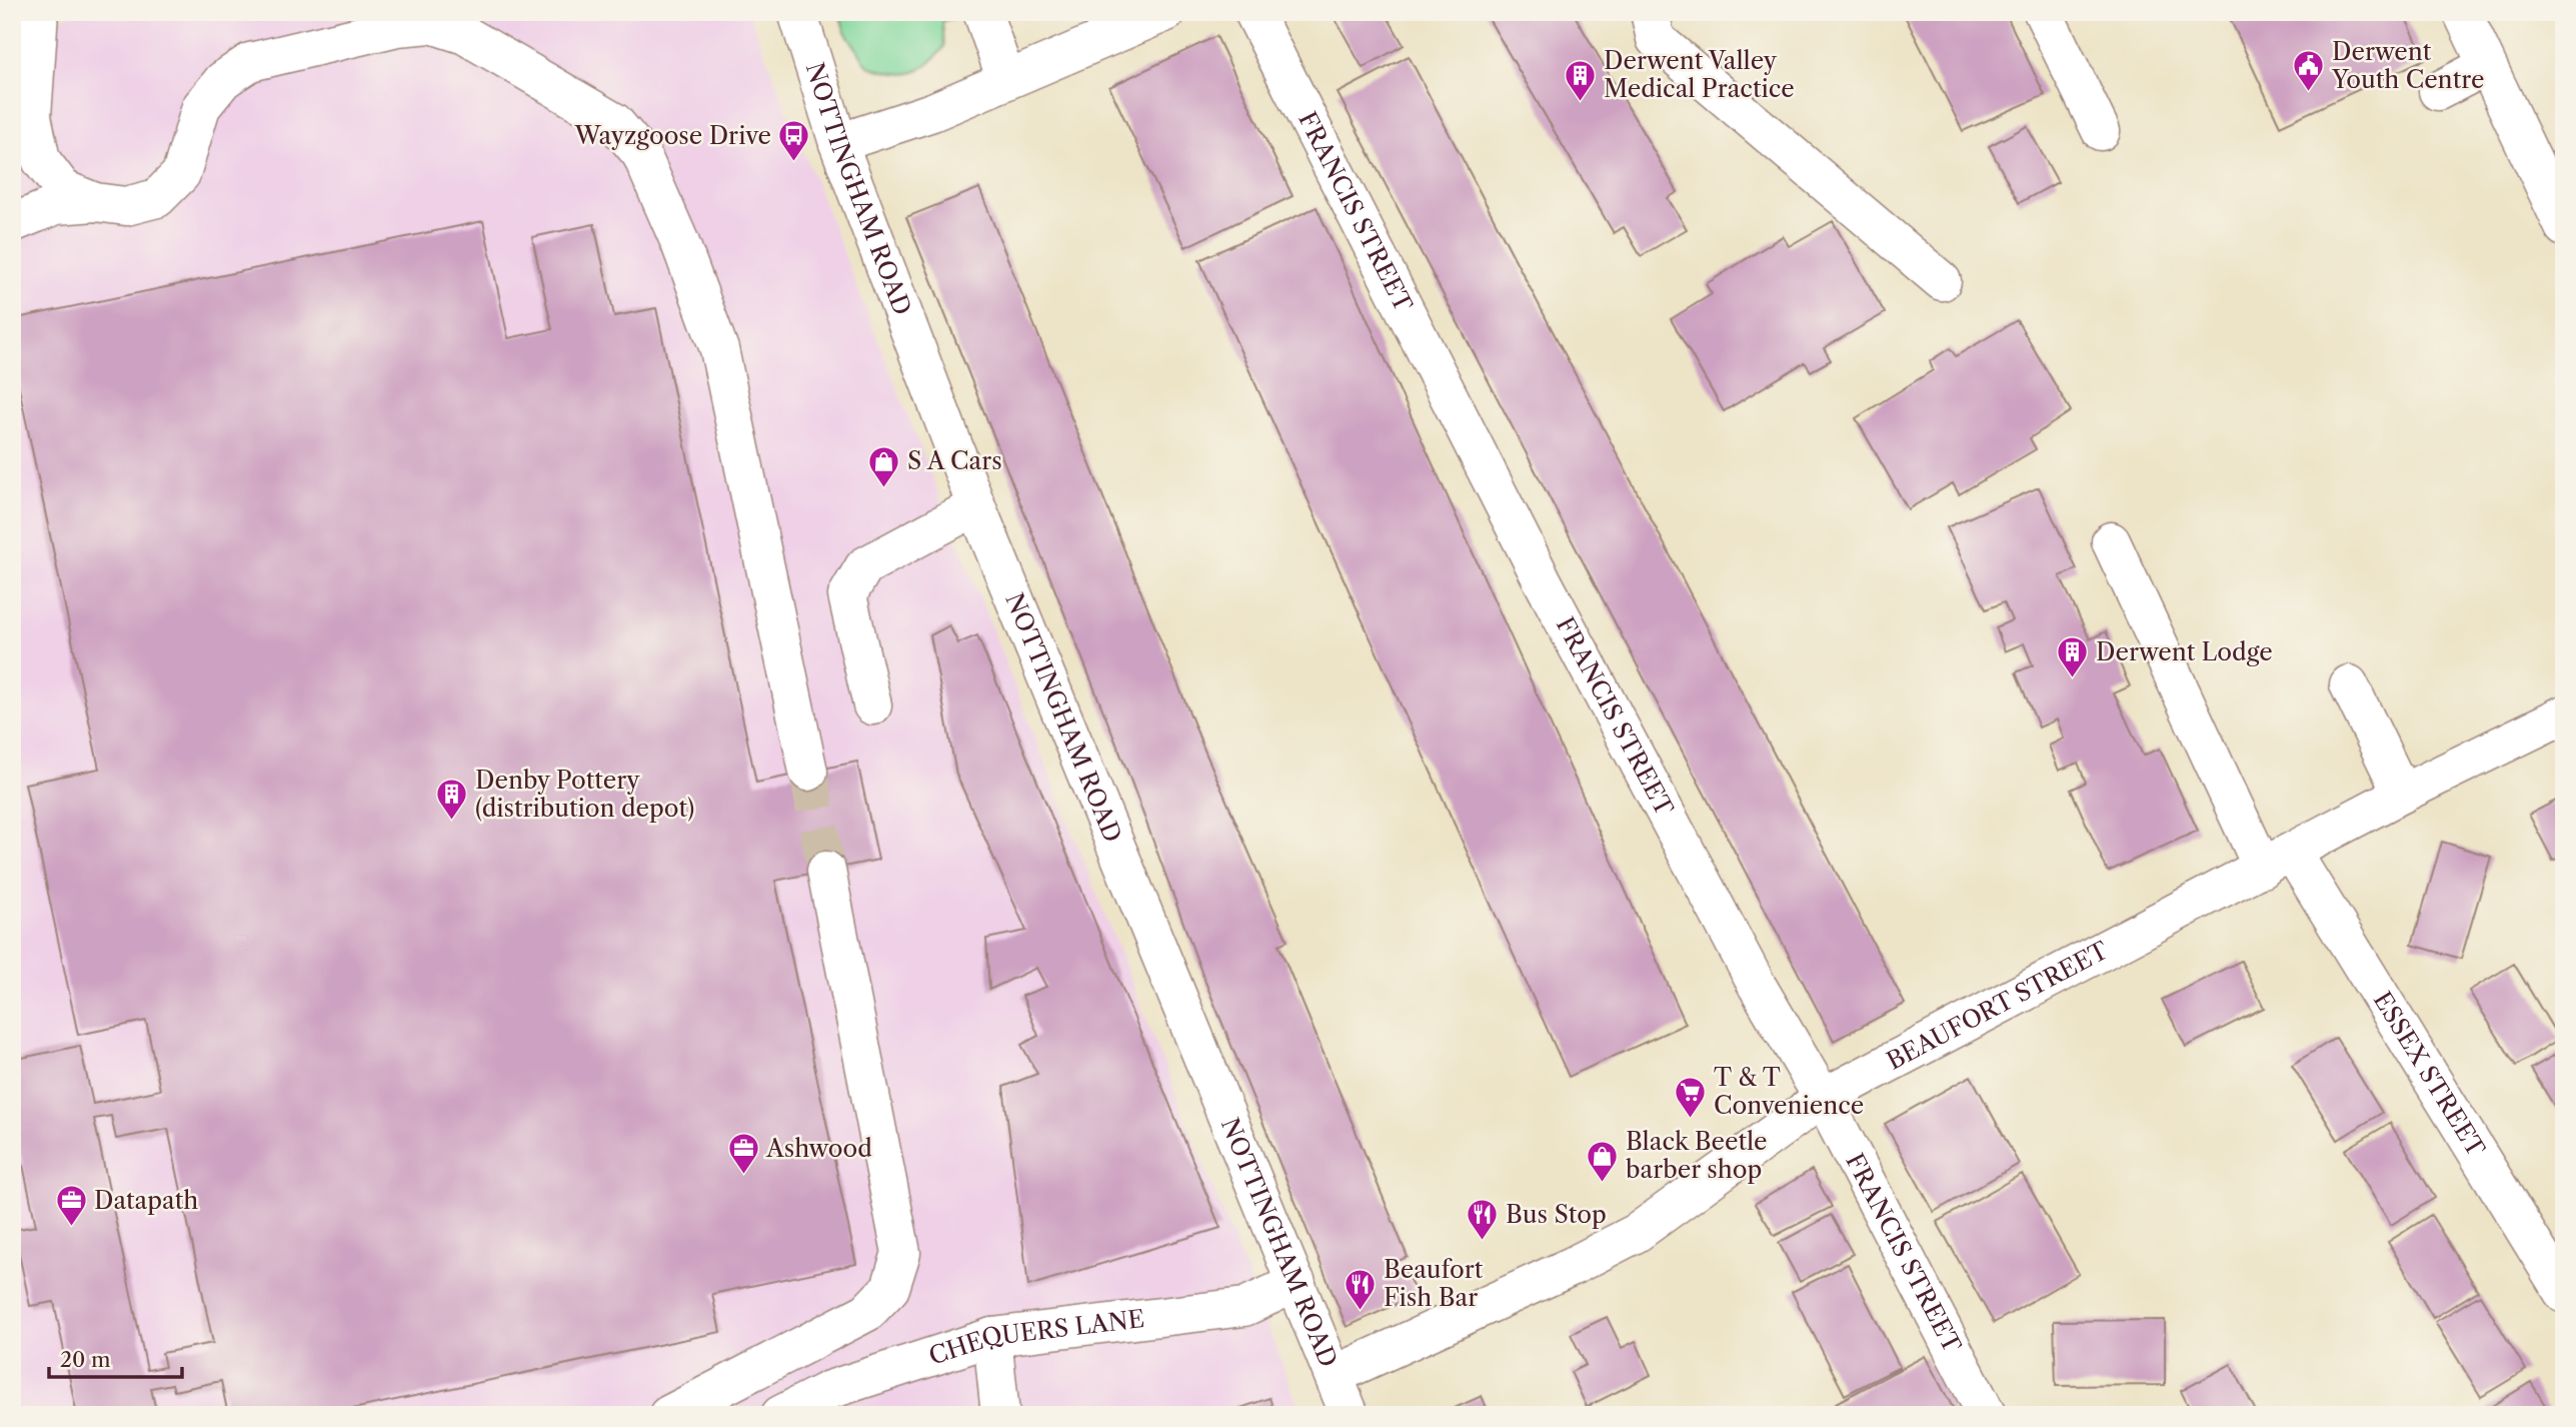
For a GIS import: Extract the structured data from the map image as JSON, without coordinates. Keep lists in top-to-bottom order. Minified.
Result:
{"streets":{"street":["NOTTINGHAM ROAD","FRANCIS STREET","BEAUFORT STREET","ESSEX STREET","CHEQUERS LANE"]},"crossings":[["NOTTINGHAM ROAD","BEAUFORT STREET"],["NOTTINGHAM ROAD","CHEQUERS LANE"],["FRANCIS STREET","BEAUFORT STREET"],["BEAUFORT STREET","ESSEX STREET"]],"places":{"public building":["Derwent Youth Centre"],"building":["Derwent Valley Medical Practice","Derwent Lodge","Denby Pottery (distribution depot)"],"bus stop":["Wayzgoose Drive"],"shop":["S A Cars","Black Beetle barber shop"],"supermarket":["T & T Convenience"],"office":["Ashwood","Datapath"],"restaurant":["Bus Stop","Beaufort Fish Bar"]},"scale_bar":"20 m"}
